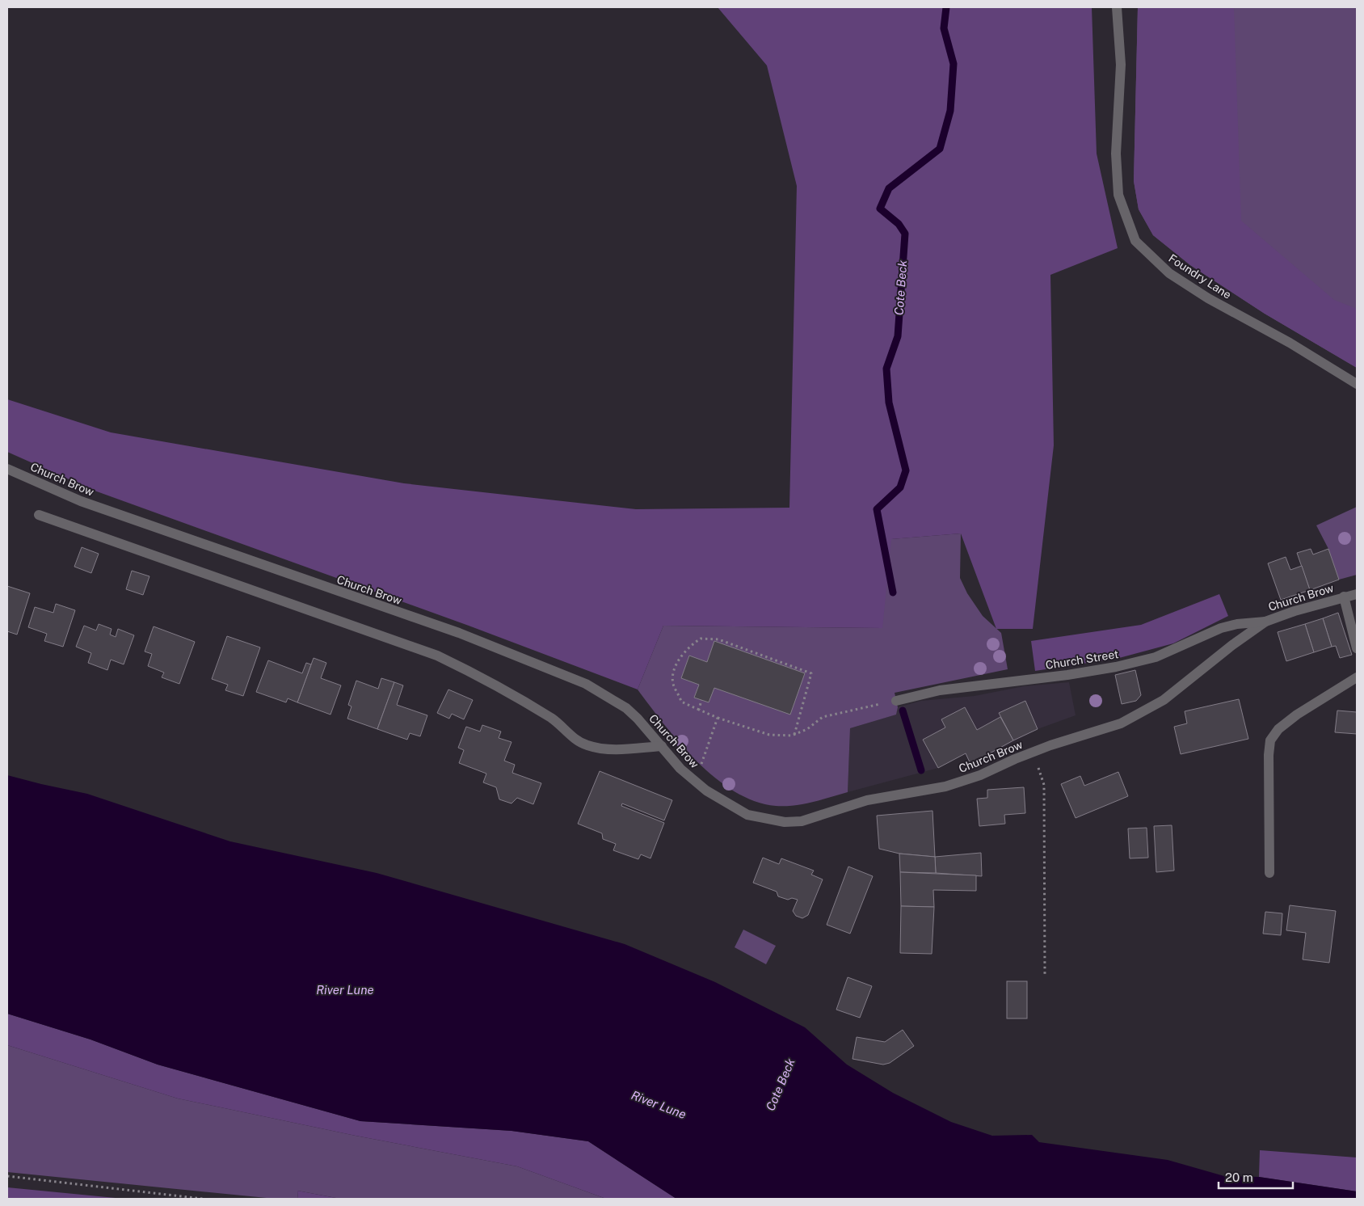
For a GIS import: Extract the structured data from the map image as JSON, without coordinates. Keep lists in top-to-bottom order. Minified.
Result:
{"streets":{"street":["Foundry Lane","Church Brow","Church Street"]},"crossings":[["Church Brow","Church Street"]],"water":["Cote Beck","River Lune"],"scale_bar":"20 m"}
